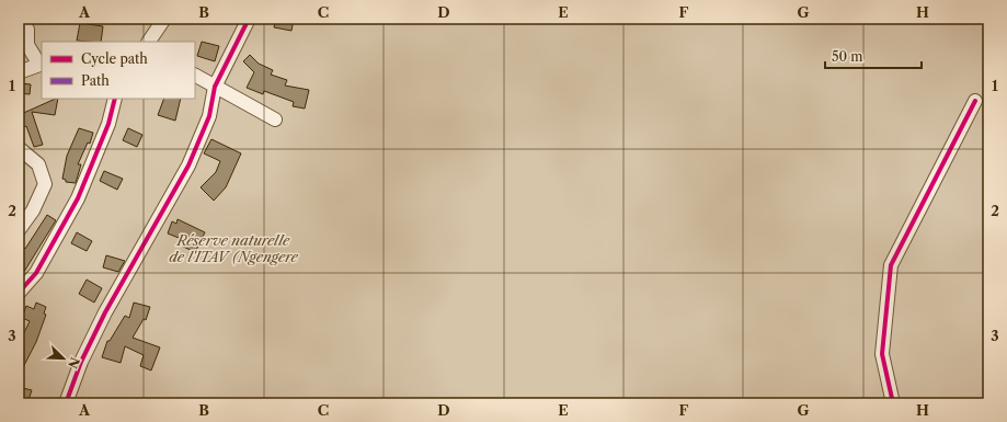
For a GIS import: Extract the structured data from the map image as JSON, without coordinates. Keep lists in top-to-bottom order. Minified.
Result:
{"parks":["Réserve naturelle de l'ITAV (Ngengere"],"legend":["Cycle path","Path"],"scale_bar":"50 m","north":"bottom right","grid":{"columns":["A","B","C","D","E","F","G","H"],"rows":["1","2","3"]}}
